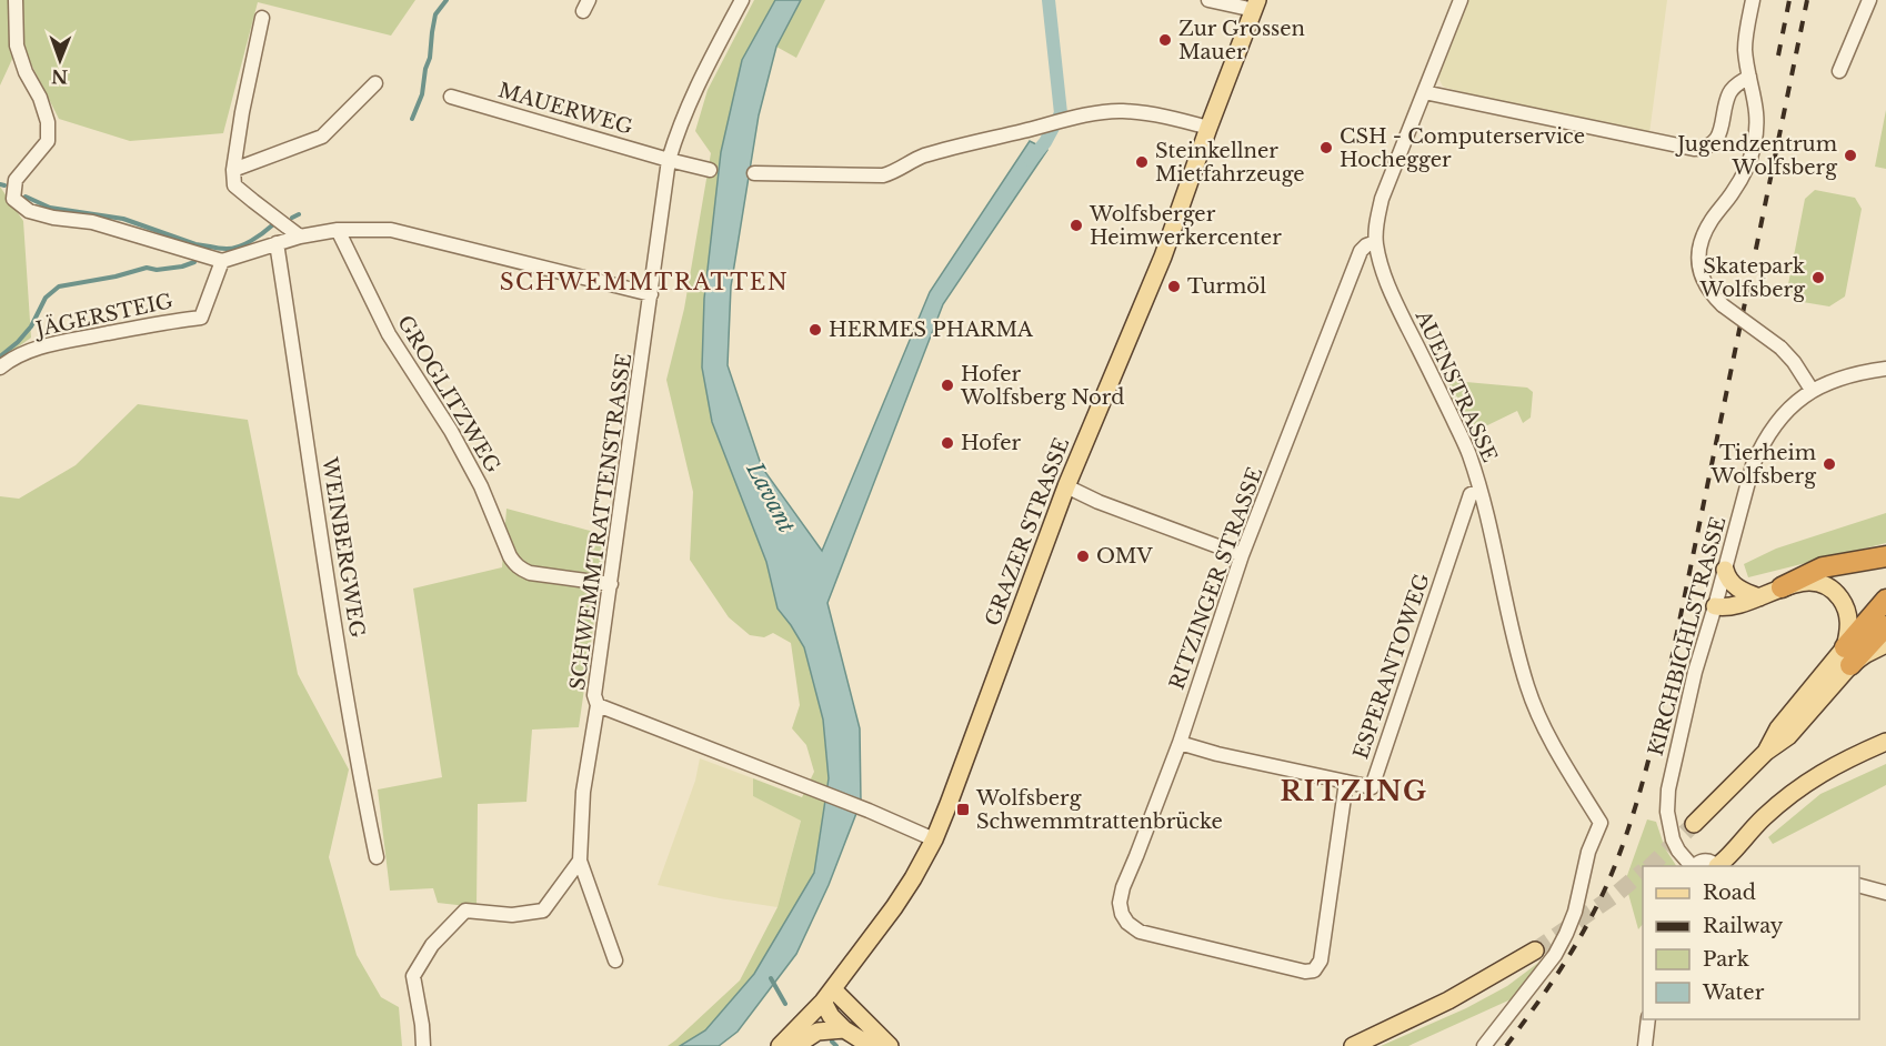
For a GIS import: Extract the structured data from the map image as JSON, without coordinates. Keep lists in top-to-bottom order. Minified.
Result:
{"streets":{"main road":["GRAZER STRASSE"],"street":["MAUERWEG","JÄGERSTEIG","AUENSTRASSE","GROGLITZWEG","SCHWEMMTRATTENSTRASSE","WEINBERGWEG","RITZINGER STRASSE","KIRCHBICHLSTRASSE","ESPERANTOWEG"]},"crossings":[["MAUERWEG","SCHWEMMTRATTENSTRASSE"],["AUENSTRASSE","RITZINGER STRASSE"],["AUENSTRASSE","ESPERANTOWEG"],["GROGLITZWEG","SCHWEMMTRATTENSTRASSE"],["SCHWEMMTRATTENSTRASSE","GRAZER STRASSE"],["RITZINGER STRASSE","ESPERANTOWEG"]],"districts":["SCHWEMMTRATTEN","RITZING"],"water":["Lavant"],"places":{"other":["Zur Grossen Mauer","CSH - Computerservice Hochegger","Jugendzentrum Wolfsberg","Steinkellner Mietfahrzeuge","Wolfsberger Heimwerkercenter","Skatepark Wolfsberg","Turmöl","HERMES PHARMA","Hofer Wolfsberg Nord","Hofer","Tierheim Wolfsberg","OMV"],"transit":["Wolfsberg Schwemmtrattenbrücke"]},"legend":["Road","Railway","Park","Water"],"north":"bottom"}
